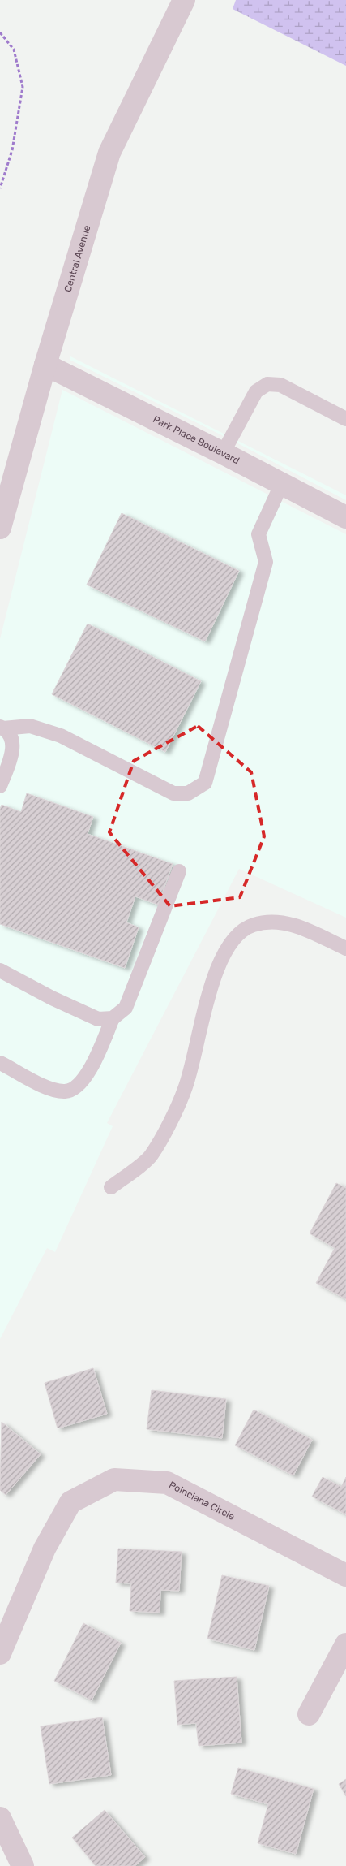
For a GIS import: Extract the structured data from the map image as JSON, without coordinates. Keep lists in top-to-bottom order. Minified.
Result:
{"streets":{"street":["Central Avenue","Park Place Boulevard","Poinciana Circle"]},"crossings":[["Central Avenue","Park Place Boulevard"]]}
